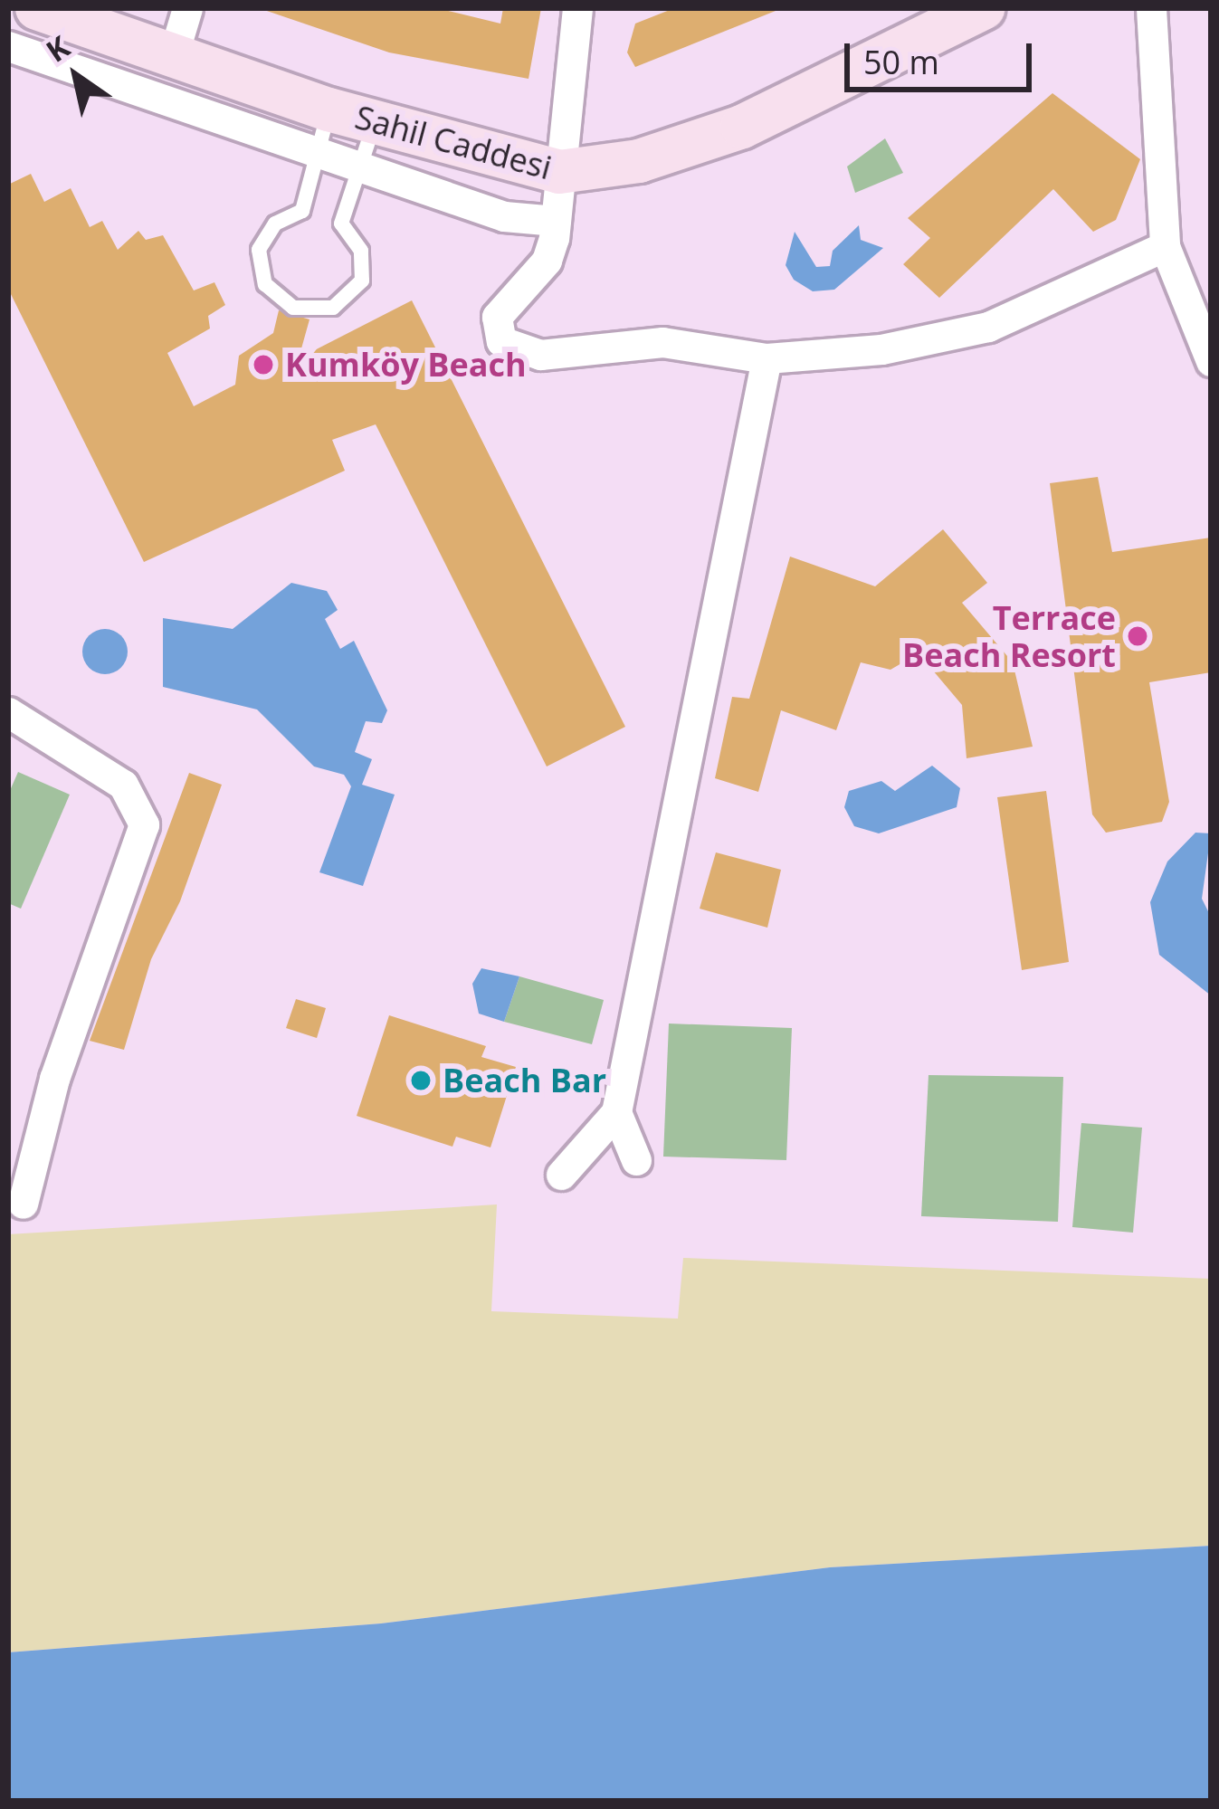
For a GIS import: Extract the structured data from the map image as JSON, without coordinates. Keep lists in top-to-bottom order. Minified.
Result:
{"streets":{"main road":["Sahil Caddesi"]},"places":["Kumköy Beach","Terrace Beach Resort","Beach Bar"],"scale_bar":"50 m","north":"top left"}
